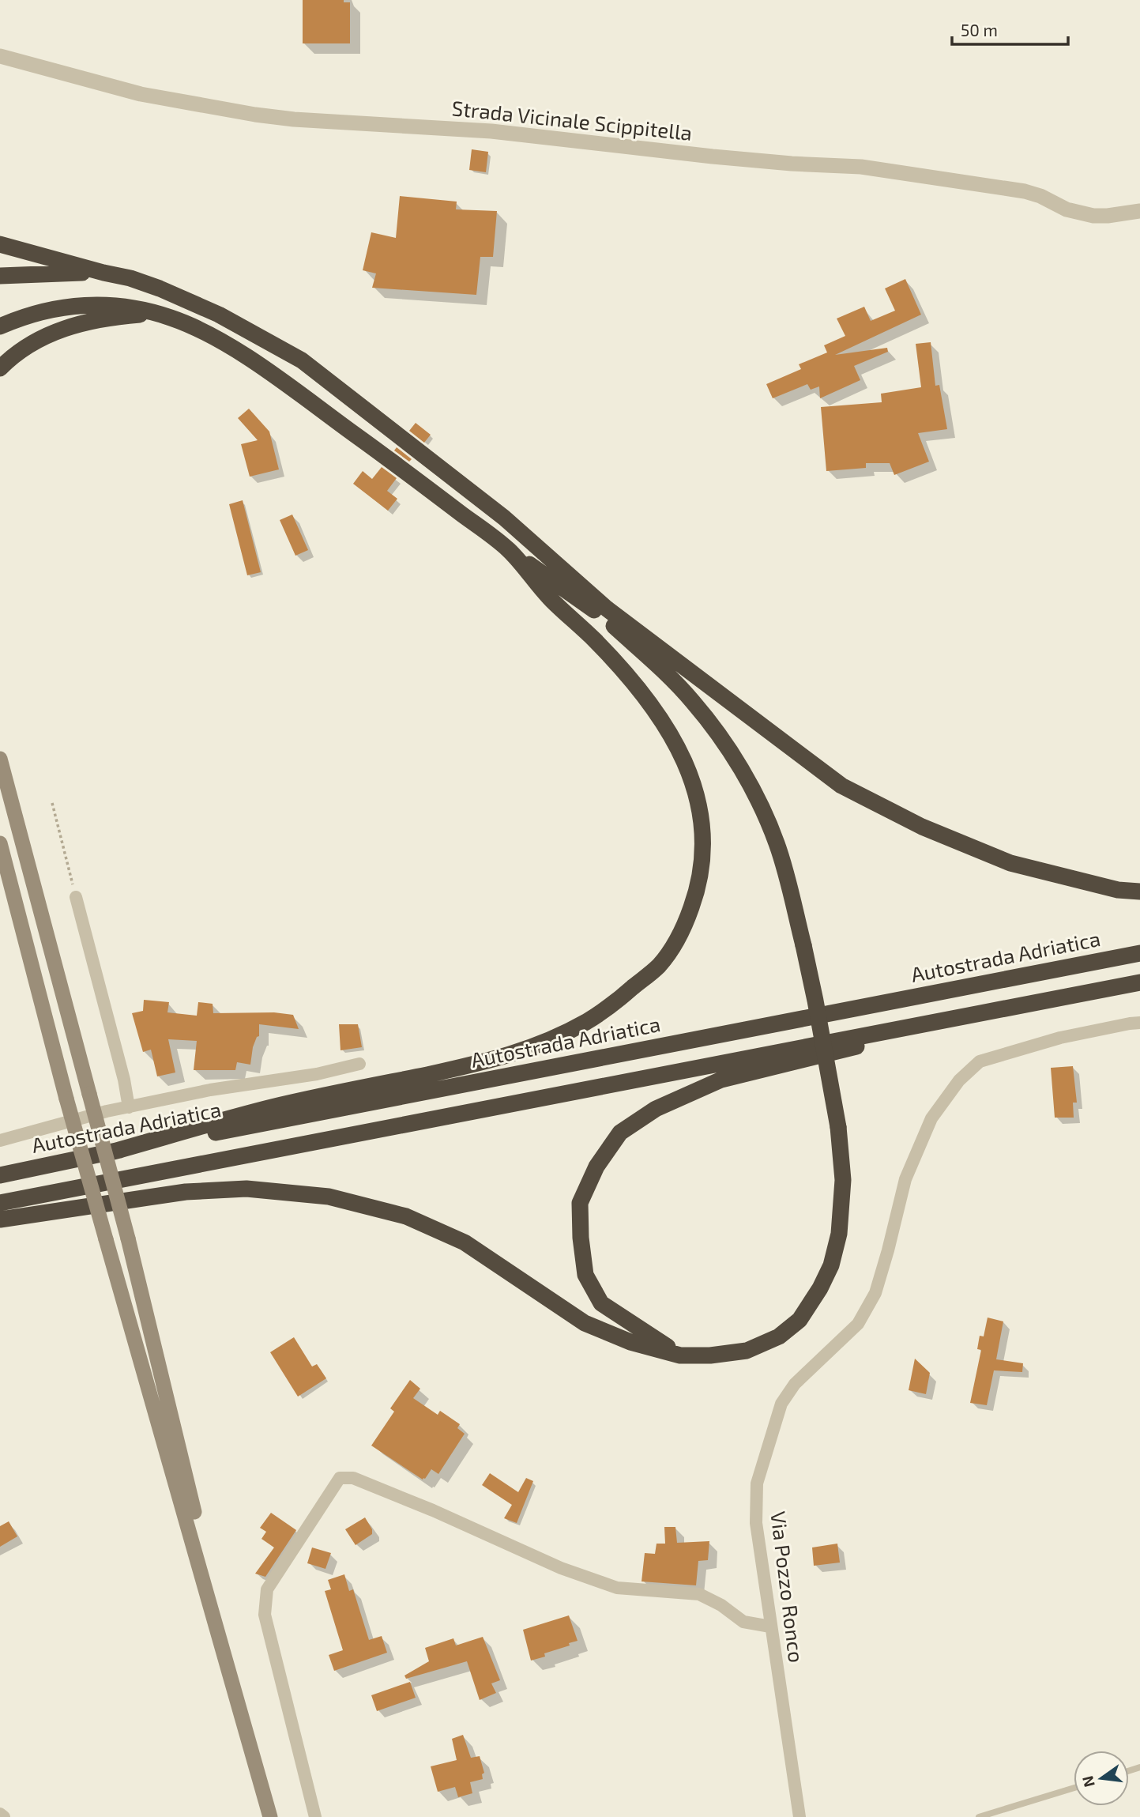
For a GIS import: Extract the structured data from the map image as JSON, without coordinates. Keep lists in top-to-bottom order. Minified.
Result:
{"streets":{"highway":["Autostrada Adriatica"],"street":["Strada Vicinale Scippitella","Via Pozzo Ronco"]},"scale_bar":"50 m","north":"left"}
